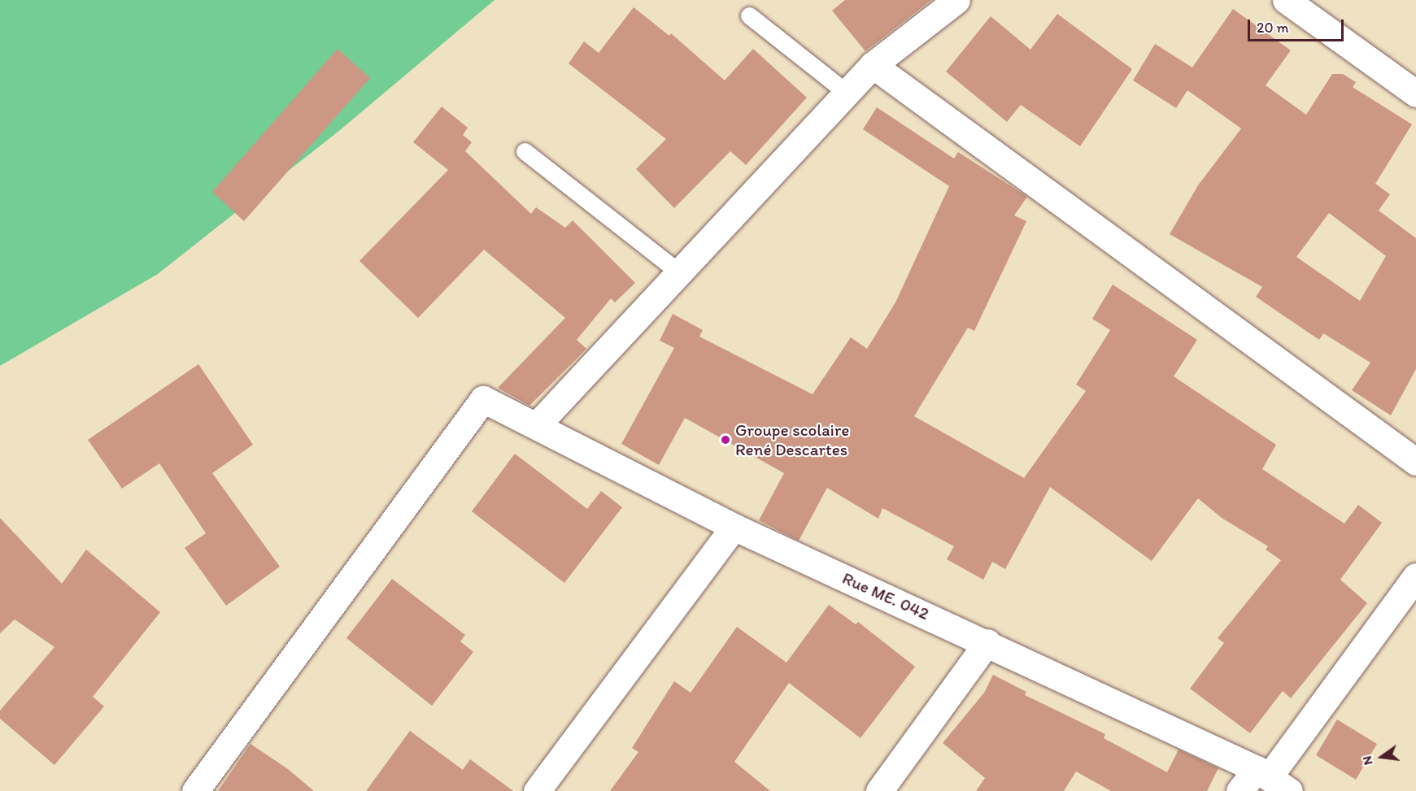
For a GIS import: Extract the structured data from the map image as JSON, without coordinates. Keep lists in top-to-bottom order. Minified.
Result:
{"streets":{"street":["Rue ME. 042"]},"places":["Groupe scolaire René Descartes"],"scale_bar":"20 m","north":"left"}
